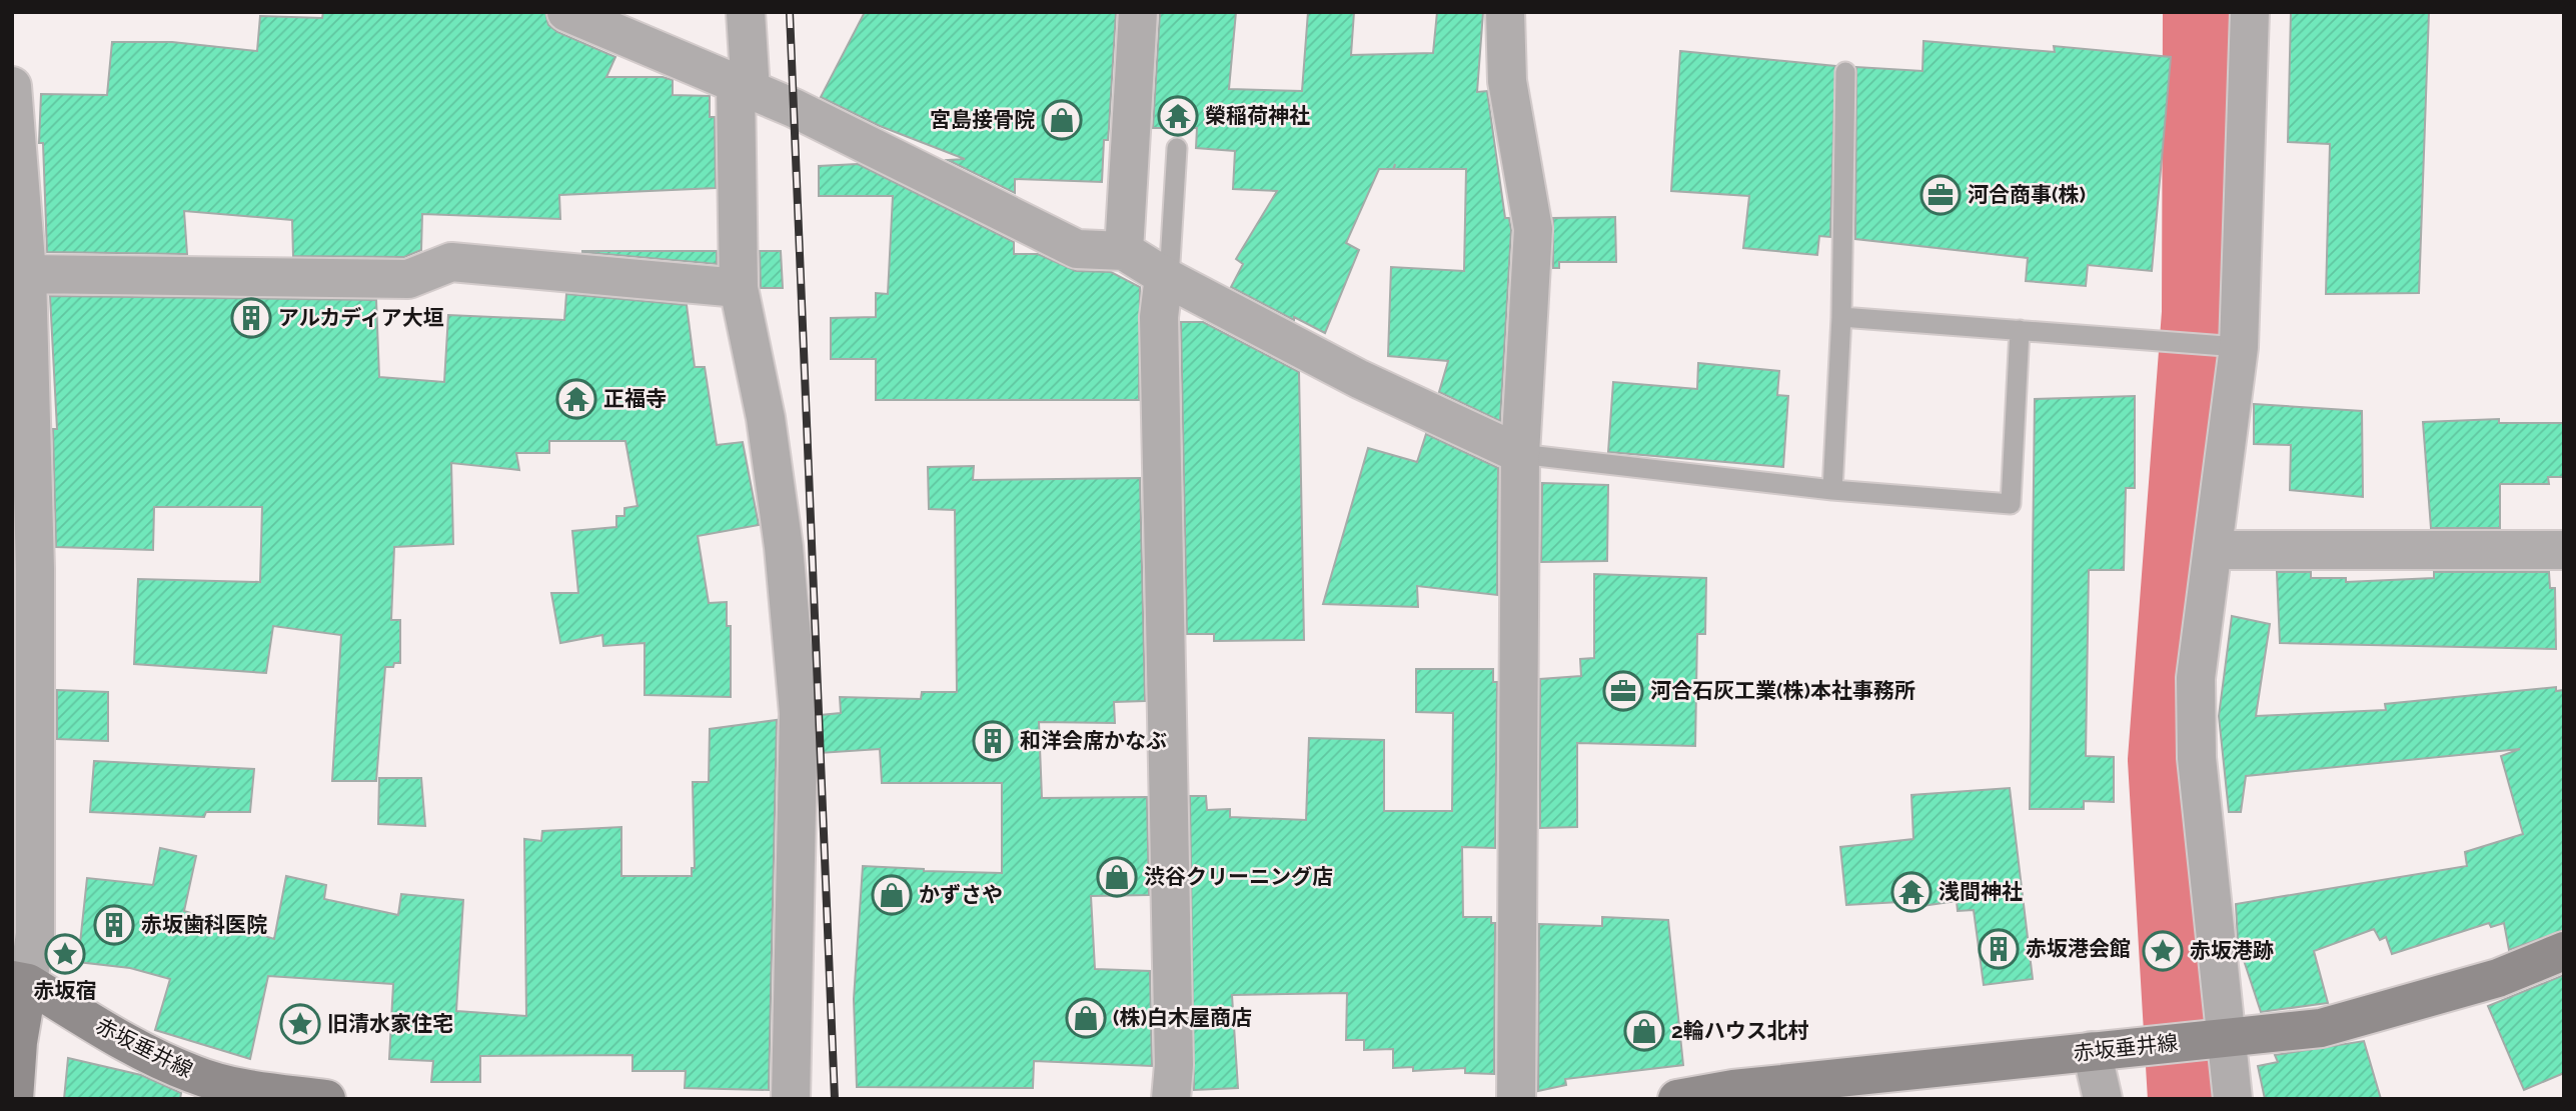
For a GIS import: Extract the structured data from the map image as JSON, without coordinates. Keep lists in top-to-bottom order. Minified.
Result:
{"streets":{"main road":["赤坂垂井線"]},"places":{"temple":["榮稲荷神社","正福寺","浅間神社"],"shop":["宮島接骨院","渋谷クリーニング店","かずさや","(株)白木屋商店","2輪ハウス北村"],"office":["河合商事(株)","河合石灰工業(株)本社事務所"],"building":["アルカディア大垣","和洋会席かなぶ","赤坂歯科医院","赤坂港会館"],"place":["赤坂港跡","赤坂宿","旧清水家住宅"]}}
